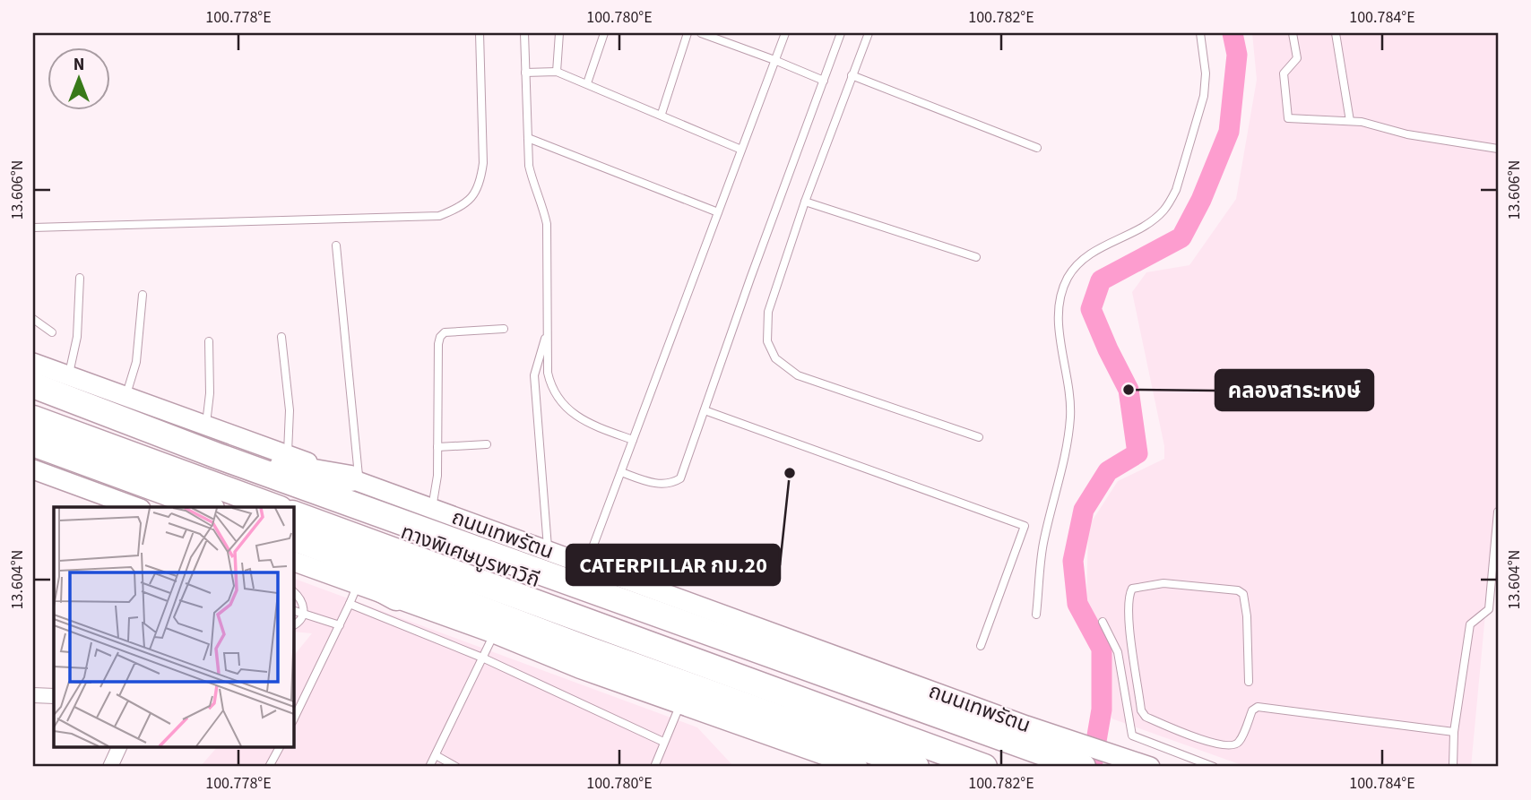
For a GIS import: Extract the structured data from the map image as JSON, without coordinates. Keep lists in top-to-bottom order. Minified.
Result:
{"streets":{"highway":["ถนนเทพรัตน","ทางพิเศษบูรพาวิถี"]},"places":["คลองสาระหงษ์","CATERPILLAR กม.20"],"north":"top","coordinates":["100.778°E","100.780°E","100.782°E","100.784°E","13.606°N","13.604°N"]}
